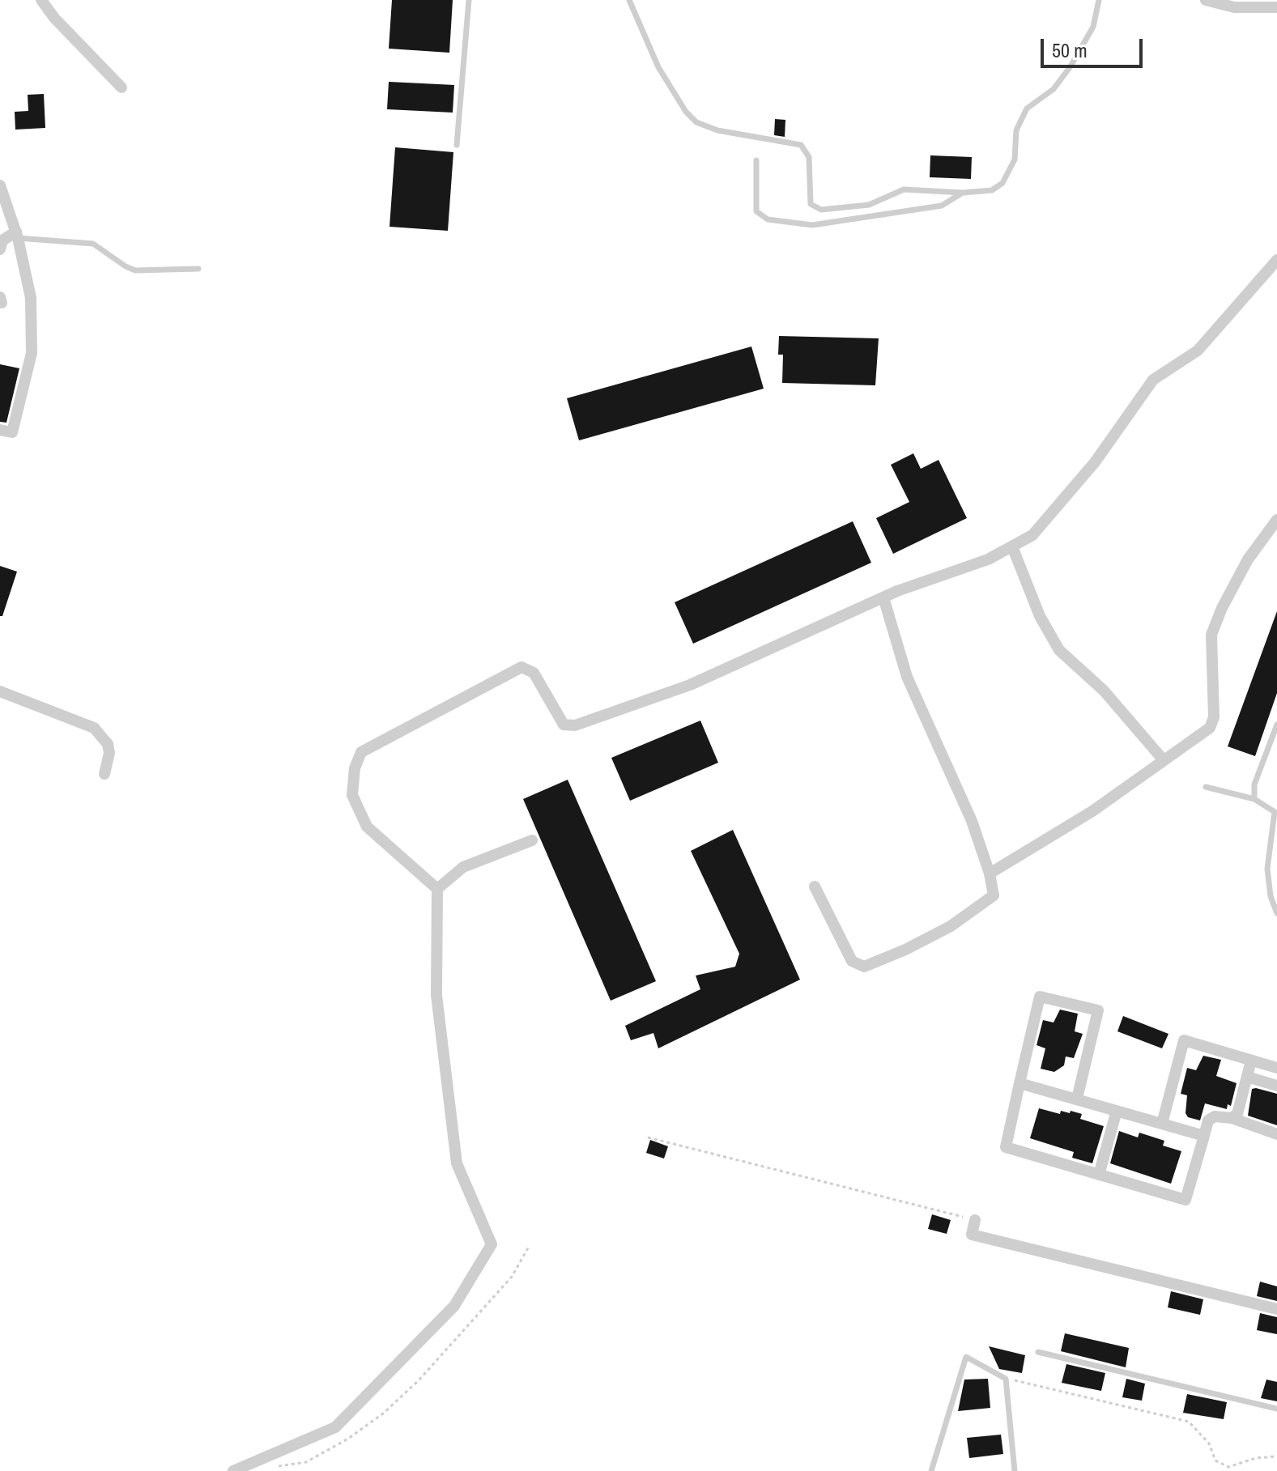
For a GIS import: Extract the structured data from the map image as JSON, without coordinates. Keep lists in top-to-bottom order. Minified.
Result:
{"scale_bar":"50 m"}
